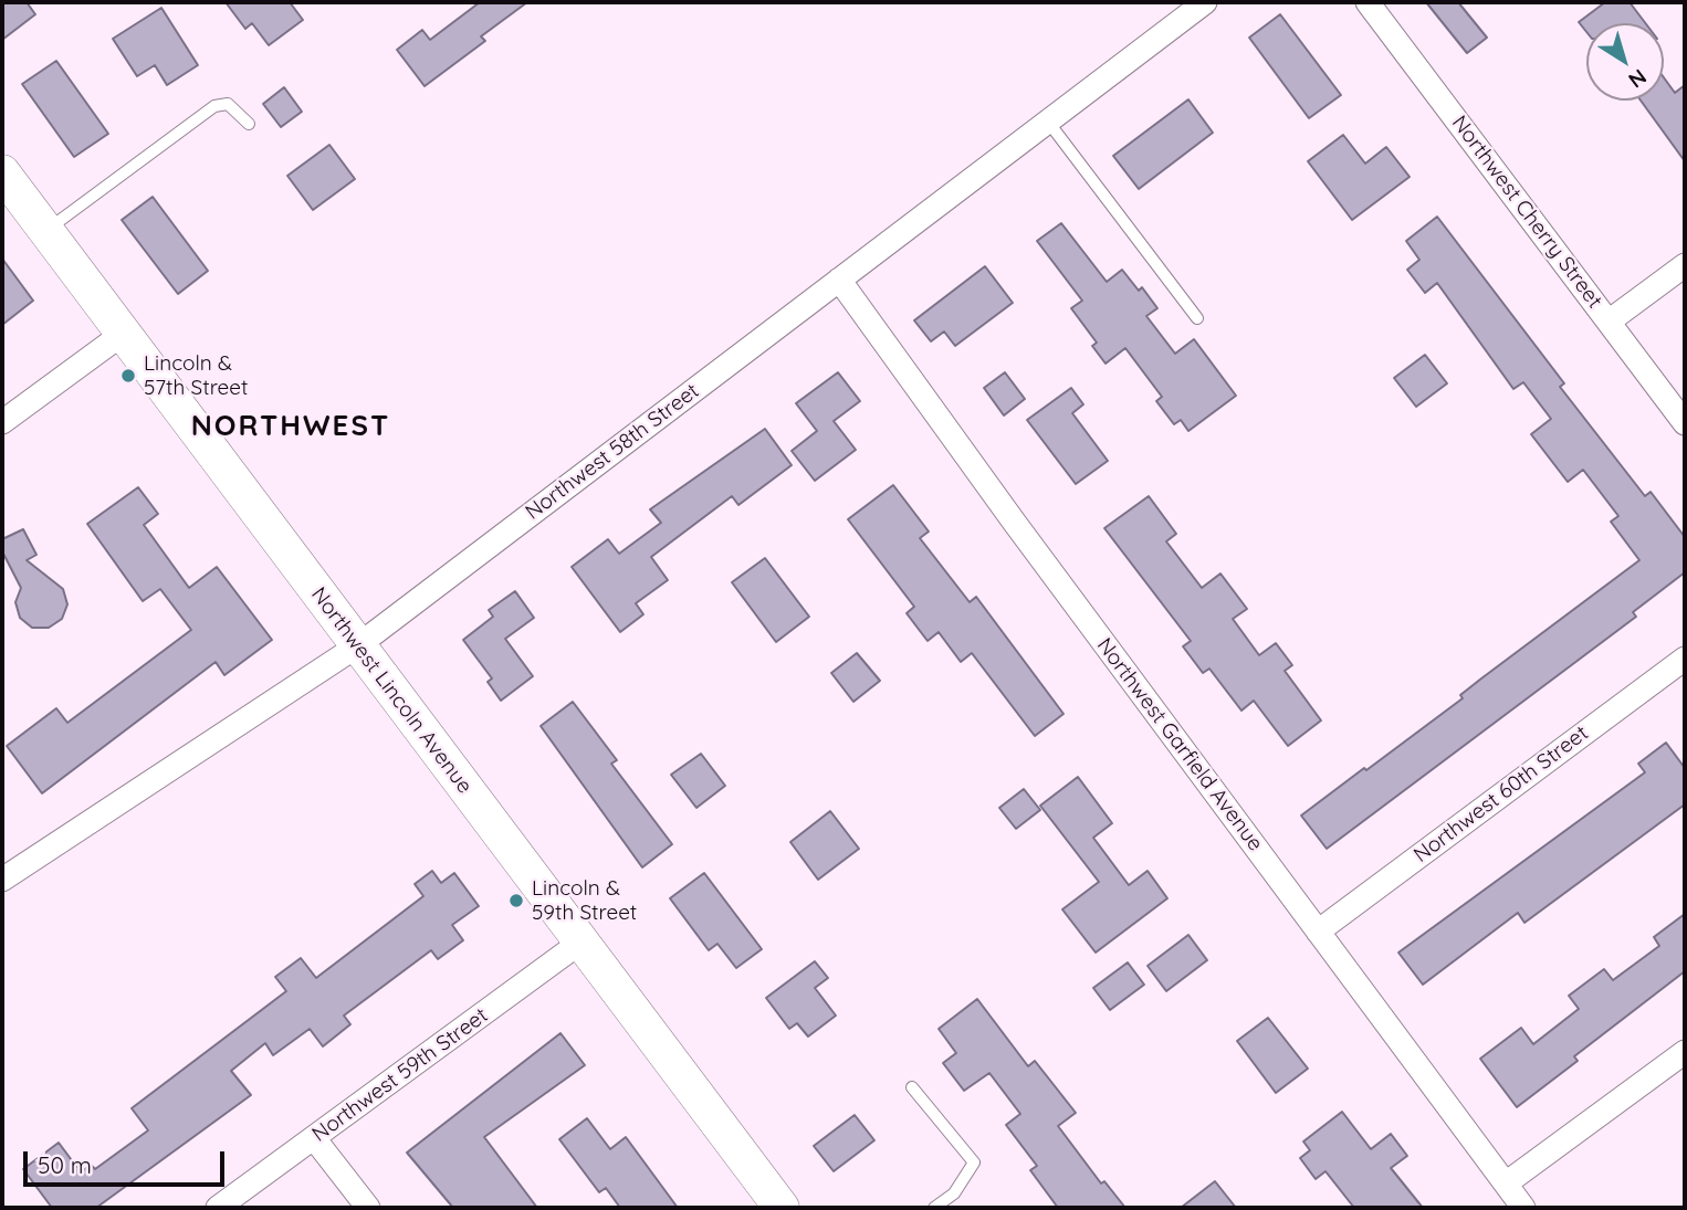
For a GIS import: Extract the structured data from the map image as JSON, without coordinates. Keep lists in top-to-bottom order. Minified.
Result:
{"streets":{"street":["Northwest Cherry Street","Northwest 58th Street","Northwest Lincoln Avenue","Northwest Garfield Avenue","Northwest 60th Street","Northwest 59th Street"]},"crossings":[["Northwest 58th Street","Northwest Lincoln Avenue"],["Northwest 58th Street","Northwest Garfield Avenue"],["Northwest Lincoln Avenue","Northwest 59th Street"],["Northwest Garfield Avenue","Northwest 60th Street"]],"districts":["NORTHWEST"],"places":["Lincoln & 57th Street","Lincoln & 59th Street"],"scale_bar":"50 m","north":"bottom right"}
